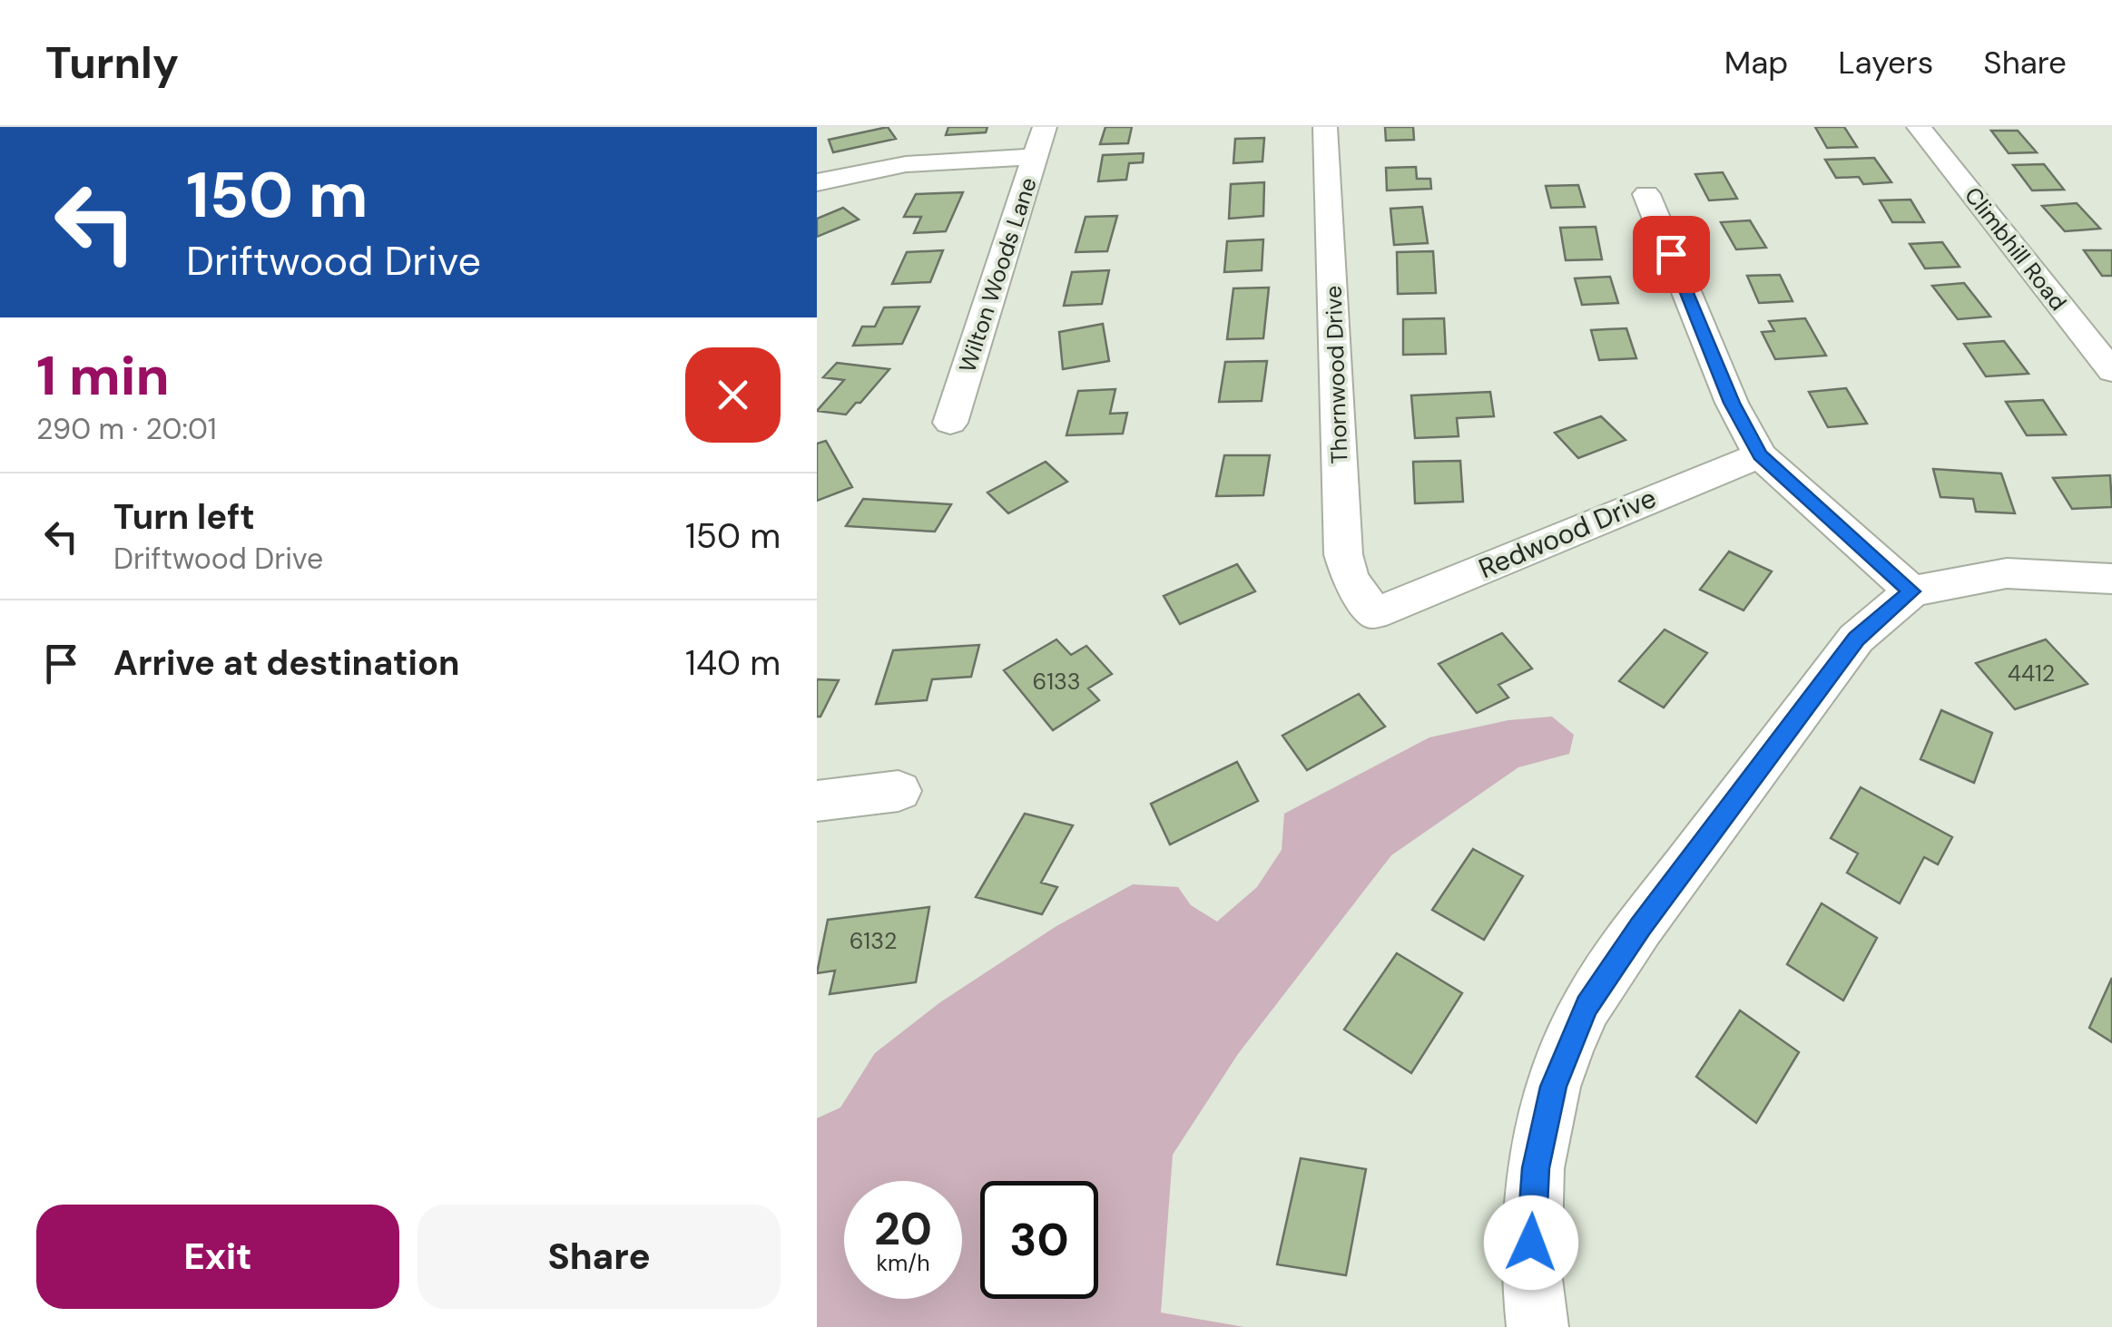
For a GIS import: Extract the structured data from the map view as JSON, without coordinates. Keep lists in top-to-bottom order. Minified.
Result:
{"streets":{"street":["Climbhill Road","Wilton Woods Lane","Thornwood Drive","Redwood Drive"]},"crossings":[["Thornwood Drive","Redwood Drive"]],"house_numbers":["4412","6133","6132"],"page":{"header":"Turnly","nav":["Map","Layers","Share"],"turn":["150 m","Driftwood Drive"],"heading":["1 min","290 m · 20:01"],"list":[{"name":"Turn left","note":"Driftwood Drive","value":"150 m"},{"name":"Arrive at destination","value":"140 m"}],"speed":"20 km/h","limit":"30","buttons":["Exit","Share"]}}
